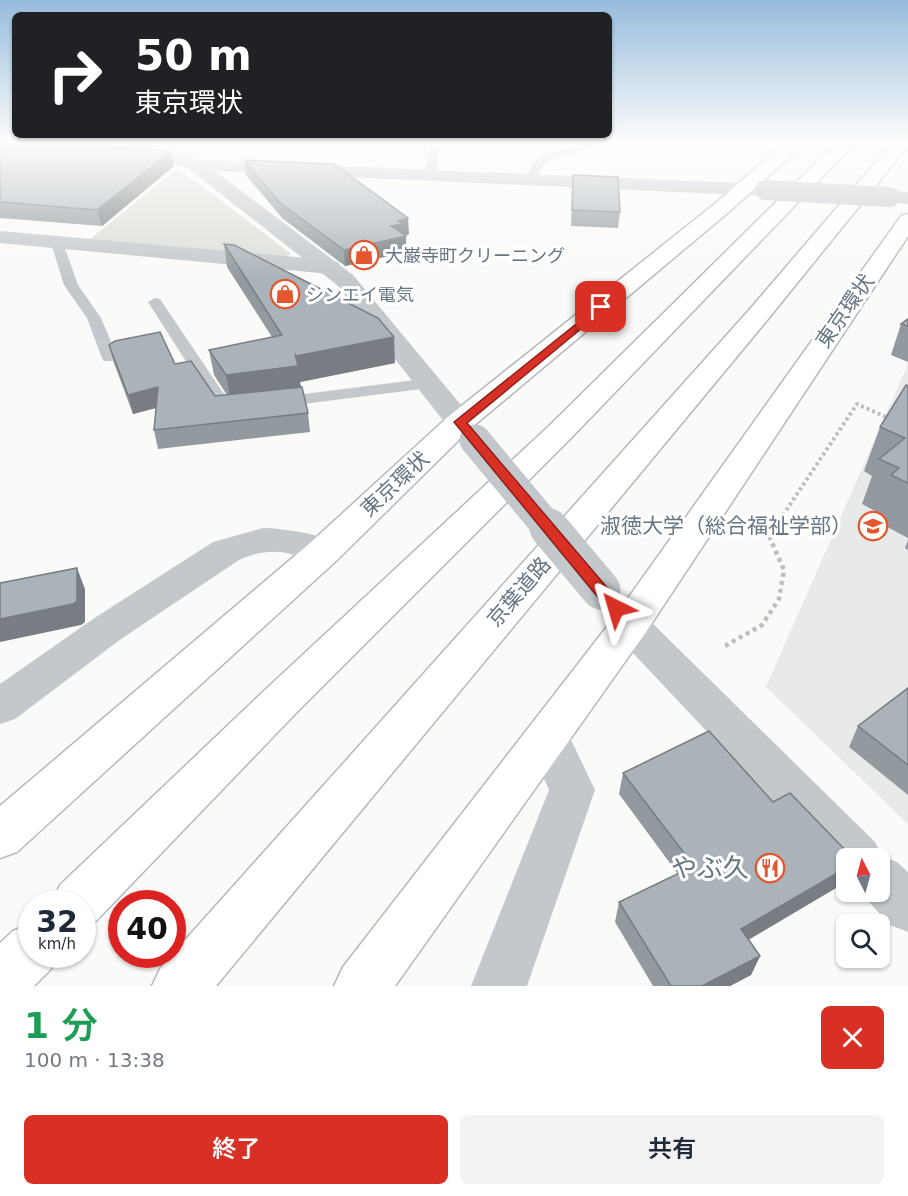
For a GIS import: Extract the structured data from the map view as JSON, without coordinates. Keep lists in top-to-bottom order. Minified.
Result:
{"streets":{"highway":["東京環状","京葉道路"]},"places":{"shop":["大巌寺町クリーニング","シンエイ電気"],"school or university":["淑徳大学（総合福祉学部）"],"restaurant":["やぶ久"]},"north":"top","page":{"turn":["50 m","東京環状"],"speed":"32 km/h","limit":"40","heading":["1 分","100 m · 13:38"],"buttons":["終了","共有"]}}
